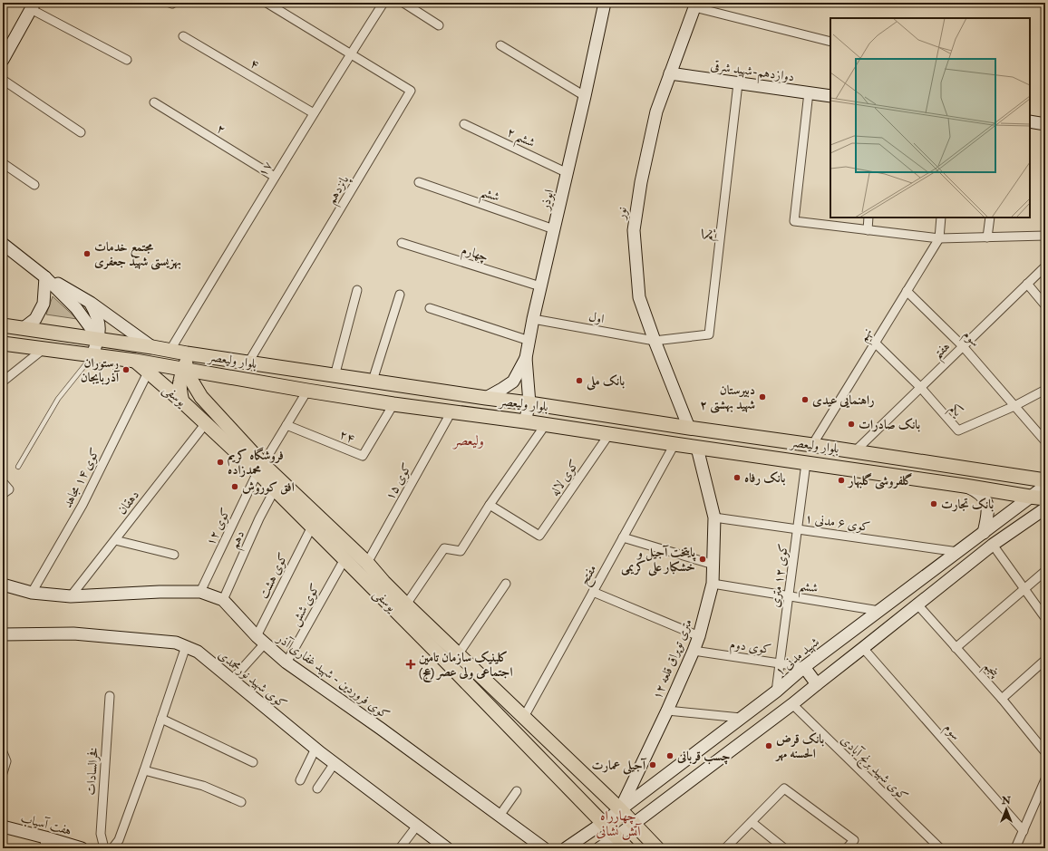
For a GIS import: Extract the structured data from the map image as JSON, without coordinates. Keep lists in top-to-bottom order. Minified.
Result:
{"streets":{"main road":["بلوار ولیعصر","یوسفی"],"street":["۴","دوازدهم-شهید شرقی","۲","ششم ۲","۱۷","پانزدهم","ششم","ابوذر","نور","یکم","چهارم","اول","نهم","سوم","هفتم","۲۴","کوی ۱۴ مجاهد","کوی لاله","کوی ۱۵","دهقان","کوی ۶ مدنی ۱","کوی ۱۲","دهم","مفتح","کوی هشت","کوی ۱۲ متری","کوی شش","کوی دوم","شهید مدنی ۱","۱۲ متری توپراق قلعه","پنجم","کوی فروردین - شهید غفاری آذر","کوی شهید نورمحمدی","کوی شهید برنج آبادی","فخرالسادات","هفت آسیاب"]},"crossings":[["۴","۱۷"],["دوازدهم-شهید شرقی","نور"],["دوازدهم-شهید شرقی","یکم"],["۲","۱۷"],["ششم ۲","ابوذر"],["۱۷","پانزدهم"],["۱۷","بلوار ولیعصر"],["پانزدهم","بلوار ولیعصر"],["ششم","ابوذر"],["ششم","کوی ۱۲ متری"],["ششم","شهید مدنی ۱"],["ششم","۱۲ متری توپراق قلعه"],["ابوذر","چهارم"],["ابوذر","اول"],["ابوذر","بلوار ولیعصر"],["نور","یکم"],["نور","اول"],["نور","بلوار ولیعصر"],["یکم","اول"],["یکم","نهم"],["یکم","سوم"],["یکم","هفتم"],["نهم","سوم"],["نهم","بلوار ولیعصر"],["سوم","هفتم"],["هفتم","بلوار ولیعصر"],["بلوار ولیعصر","یوسفی"],["بلوار ولیعصر","۲۴"],["بلوار ولیعصر","کوی لاله"],["بلوار ولیعصر","کوی ۱۵"],["بلوار ولیعصر","کوی ۱۲"],["بلوار ولیعصر","مفتح"],["بلوار ولیعصر","کوی ۱۲ متری"],["بلوار ولیعصر","شهید مدنی ۱"],["بلوار ولیعصر","۱۲ متری توپراق قلعه"],["یوسفی","کوی ۱۴ مجاهد"],["یوسفی","کوی ۱۵"],["یوسفی","دهقان"],["یوسفی","کوی ۱۲"],["یوسفی","دهم"],["یوسفی","مفتح"],["یوسفی","کوی هشت"],["یوسفی","کوی شش"],["یوسفی","شهید مدنی ۱"],["یوسفی","۱۲ متری توپراق قلعه"],["۲۴","کوی ۱۲"],["کوی ۱۴ مجاهد","کوی فروردین - شهید غفاری آذر"],["دهقان","کوی فروردین - شهید غفاری آذر"],["کوی ۶ مدنی ۱","کوی ۱۲ متری"],["کوی ۶ مدنی ۱","شهید مدنی ۱"],["کوی ۶ مدنی ۱","۱۲ متری توپراق قلعه"],["کوی ۱۲","کوی فروردین - شهید غفاری آذر"],["دهم","کوی فروردین - شهید غفاری آذر"],["کوی هشت","کوی فروردین - شهید غفاری آذر"],["کوی هشت","کوی شهید نورمحمدی"],["کوی ۱۲ متری","کوی دوم"],["کوی ۱۲ متری","شهید مدنی ۱"],["کوی شش","کوی فروردین - شهید غفاری آذر"],["کوی دوم","شهید مدنی ۱"],["کوی دوم","۱۲ متری توپراق قلعه"],["شهید مدنی ۱","۱۲ متری توپراق قلعه"]],"districts":["ولیعصر","چهارراه آتش نشانی"],"places":{"other":["مجتمع خدمات بهزیستی شهید جعفری","رستوران آذربایجان","بانک ملی","دبیرستان شهید بهشتی ۲","راهنمایی عیدی","بانک صادرات","فروشگاه کریم محمدزاده","بانک رفاه","گلفروشی گلبهار","افق کوروش","بانک تجارت","پایتخت آجیل و خشکبار علی کریمی","بانک قرض الحسنه مهر","چسب قربانی","آجیلی عمارت"],"health":["کلینیک سازمان تامین اجتماعی ولی عصر (عج)"]},"north":"top"}
